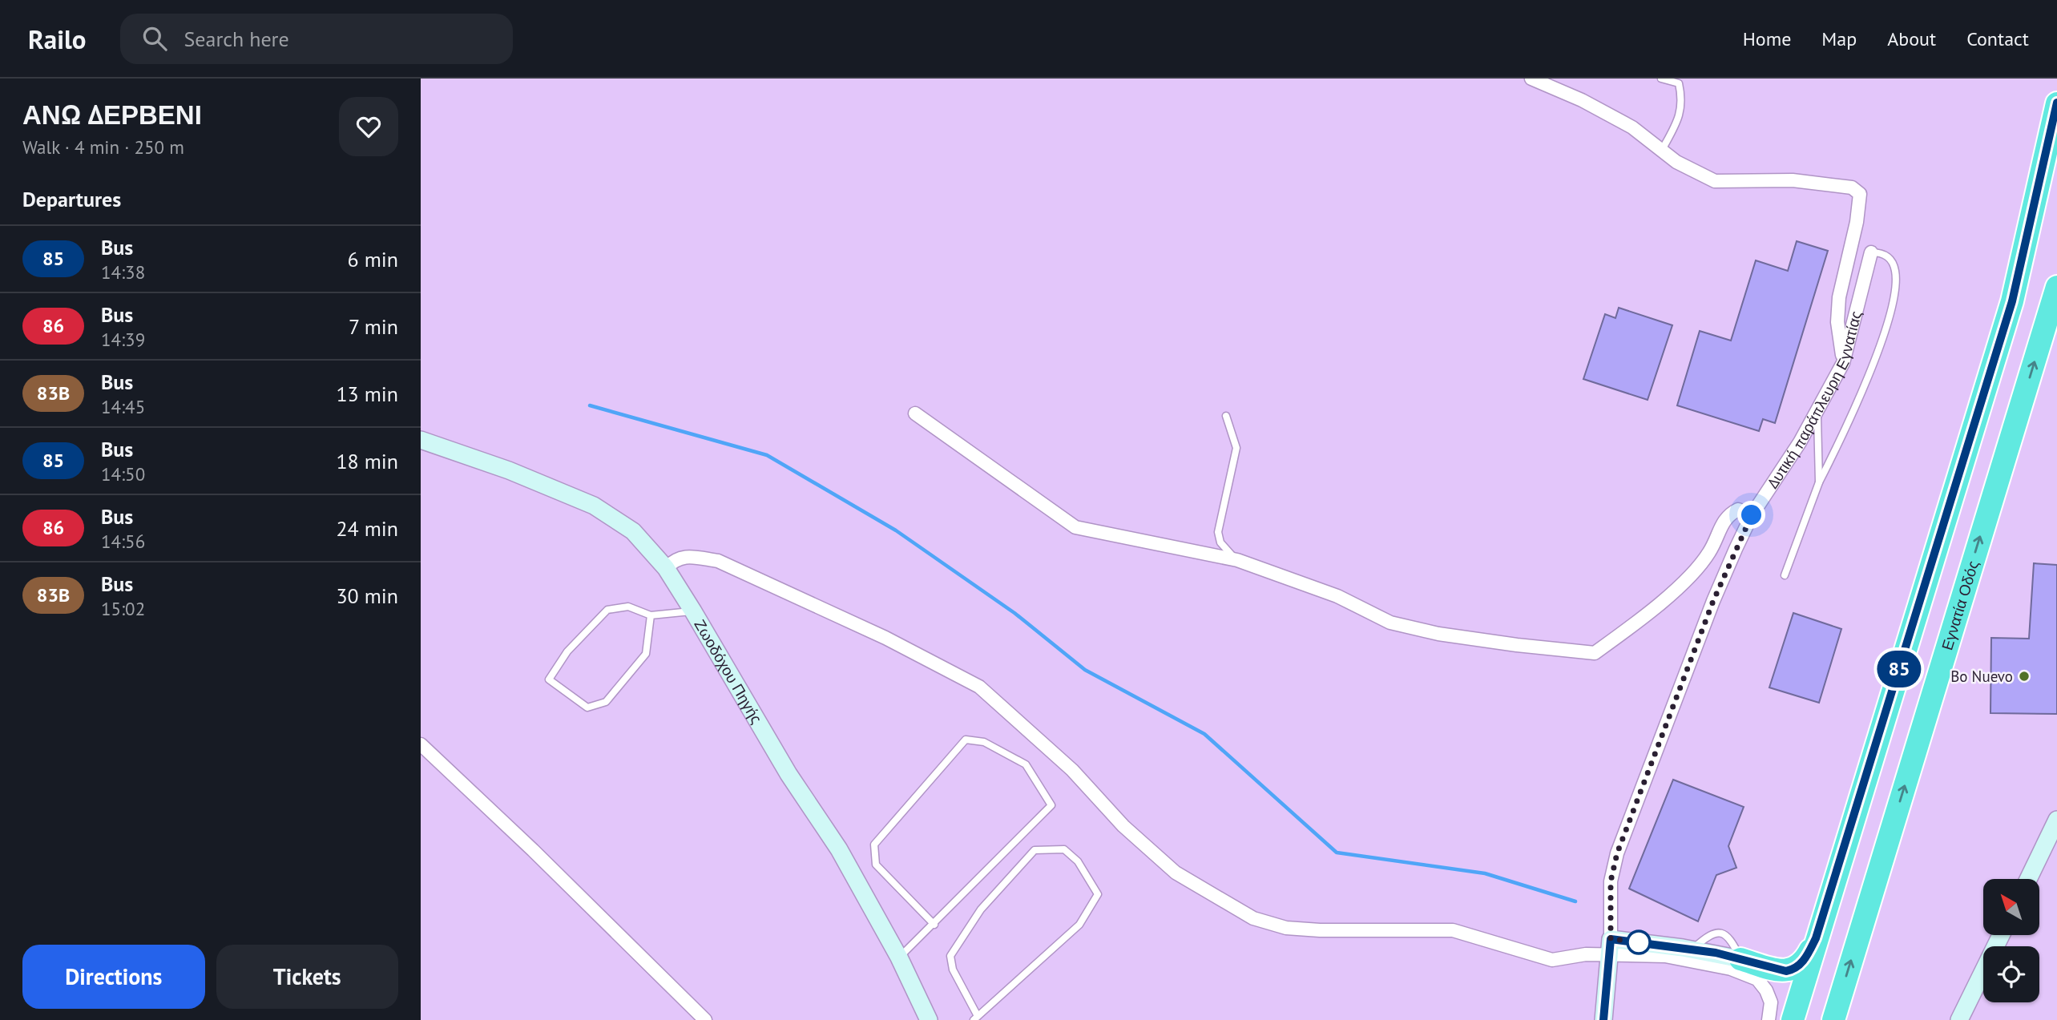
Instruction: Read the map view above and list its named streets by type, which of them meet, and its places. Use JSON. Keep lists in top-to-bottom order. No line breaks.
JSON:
{"streets":{"highway":["Εγνατία Οδός"],"street":["Δυτική παράπλευρη Εγνατίας","Ζωοδόχου Πηγής"]},"places":["Bo Nuevo"],"lines":["bus line 85"],"north":"top left","page":{"header":"Railo","search":"Search here","nav":["Home","Map","About","Contact"],"heading":[["ΑΝΩ ΔΕΡΒΕΝΙ","Walk · 4 min · 250 m"],"Departures"],"on_map":"85","list":[{"mark":"85","name":"Bus","note":"14:38","value":"6 min"},{"mark":"86","name":"Bus","note":"14:39","value":"7 min"},{"mark":"83B","name":"Bus","note":"14:45","value":"13 min"},{"mark":"85","name":"Bus","note":"14:50","value":"18 min"},{"mark":"86","name":"Bus","note":"14:56","value":"24 min"},{"mark":"83B","name":"Bus","note":"15:02","value":"30 min"}],"buttons":["Directions","Tickets"]}}
